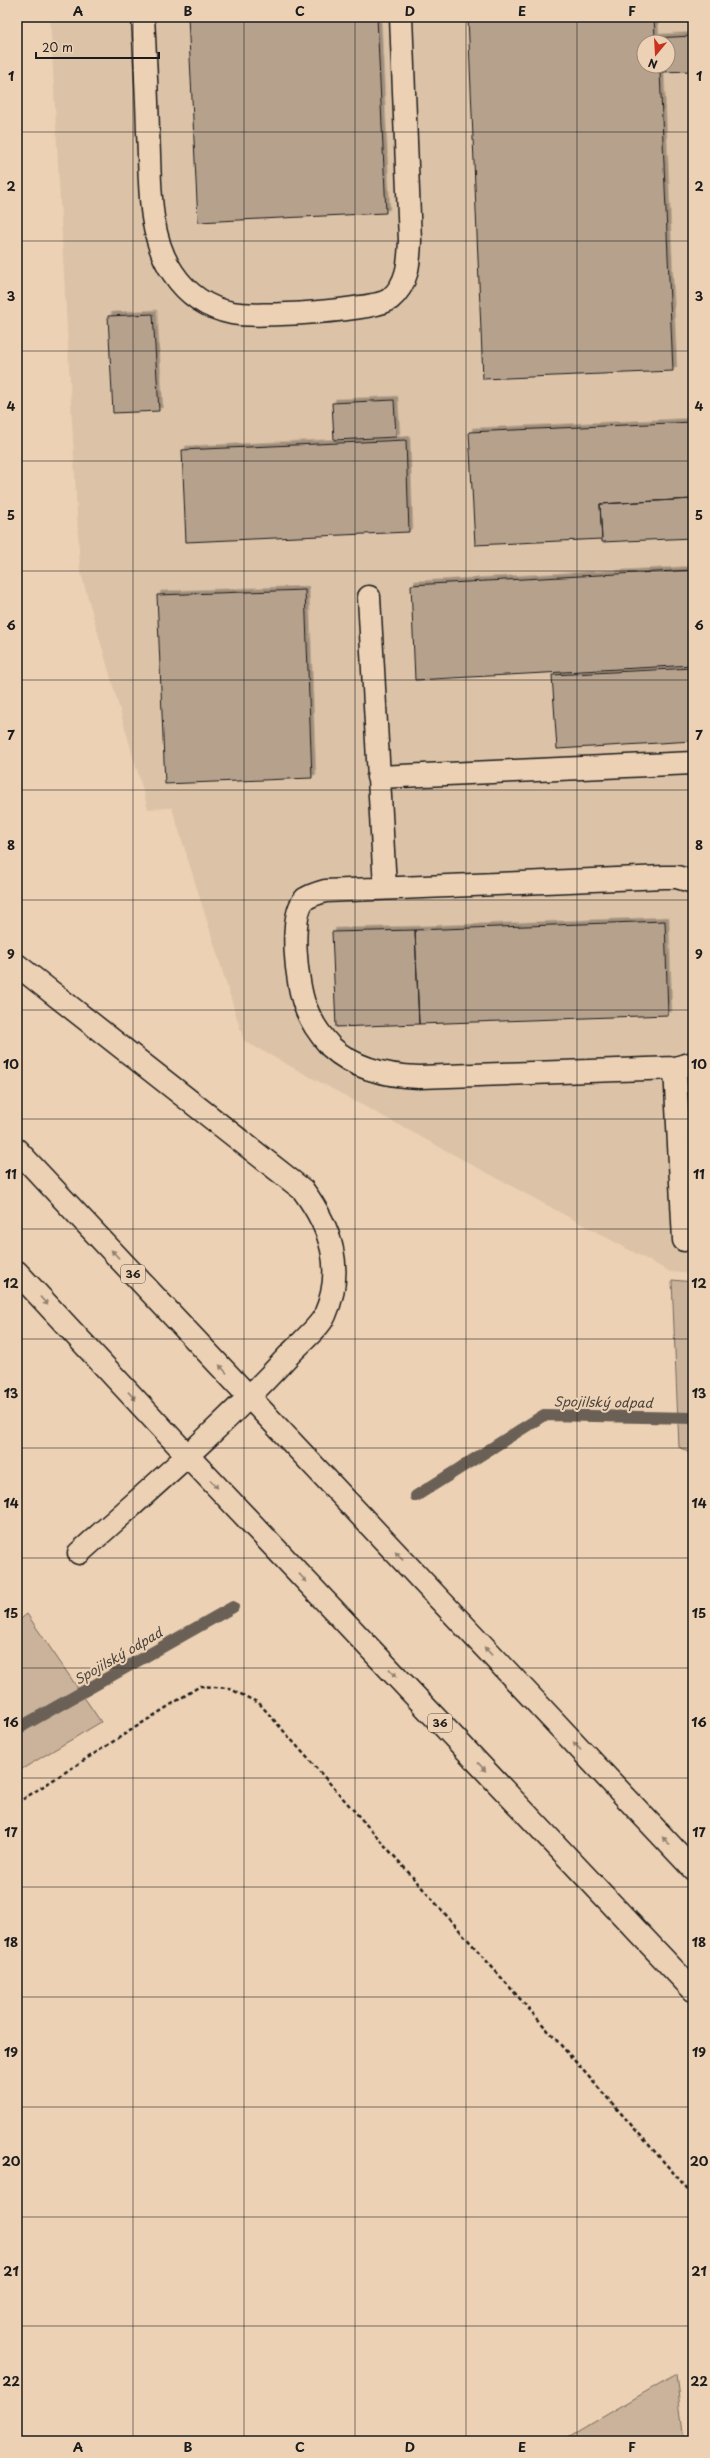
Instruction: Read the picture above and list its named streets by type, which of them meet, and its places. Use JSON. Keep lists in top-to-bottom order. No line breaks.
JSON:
{"streets":{"main road":["36"]},"water":["Spojilský odpad"],"scale_bar":"20 m","north":"bottom","grid":{"columns":["A","B","C","D","E","F"],"rows":["1","2","3","4","5","6","7","8","9","10","11","12","13","14","15","16","17","18","19","20","21","22"]}}
